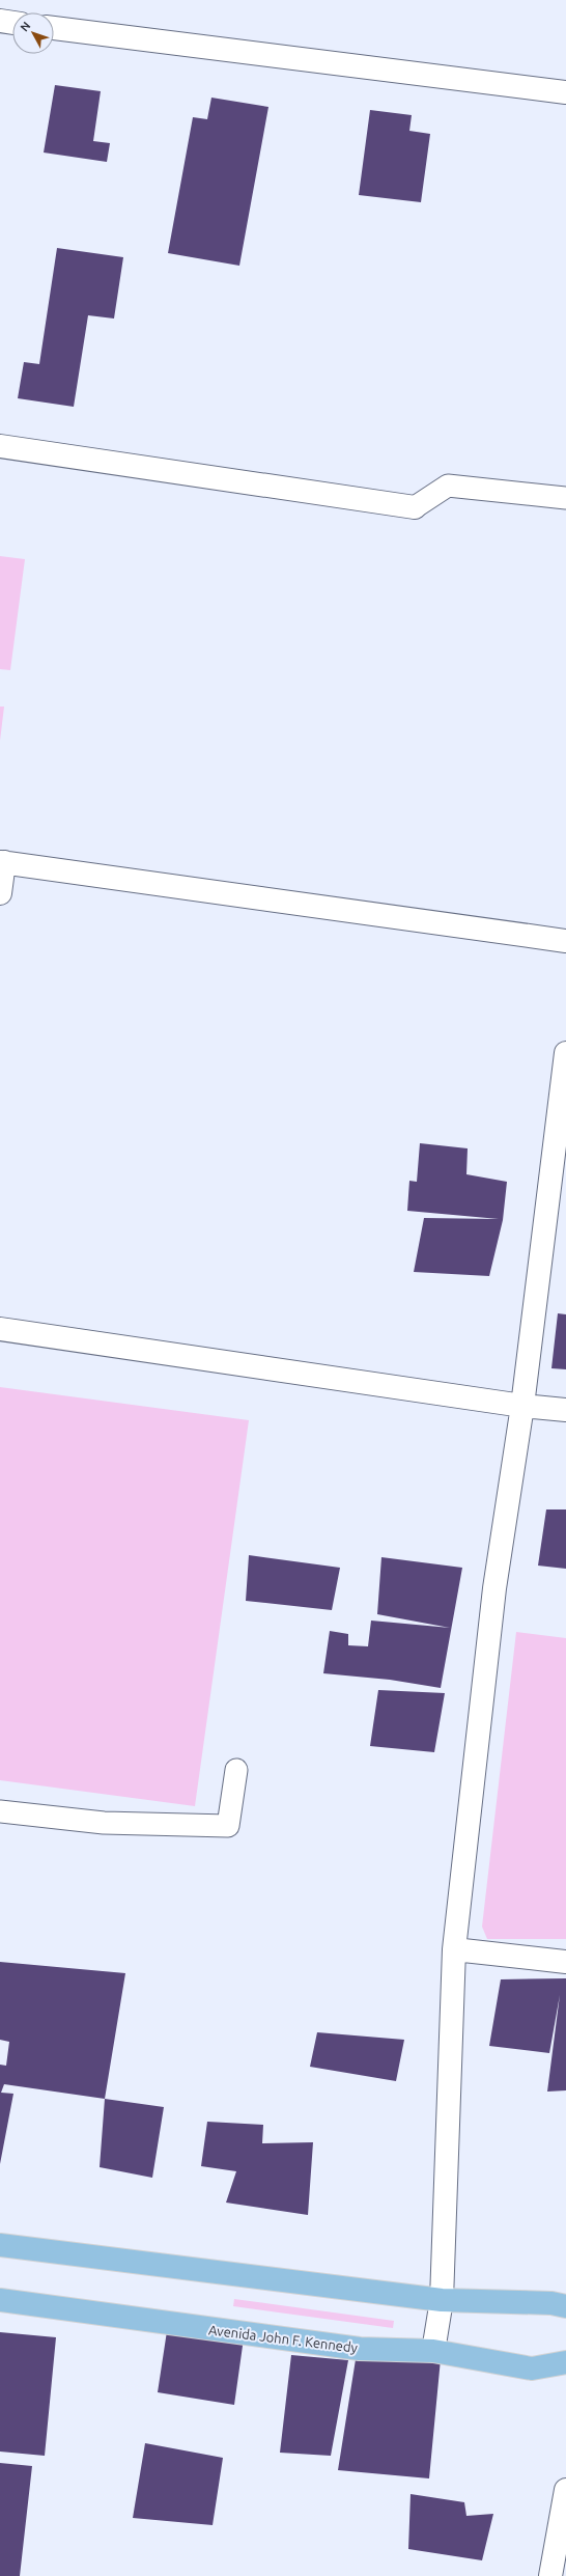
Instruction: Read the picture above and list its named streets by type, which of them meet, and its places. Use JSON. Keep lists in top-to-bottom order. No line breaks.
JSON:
{"streets":{"main road":["Avenida John F. Kennedy"]},"north":"top left"}
